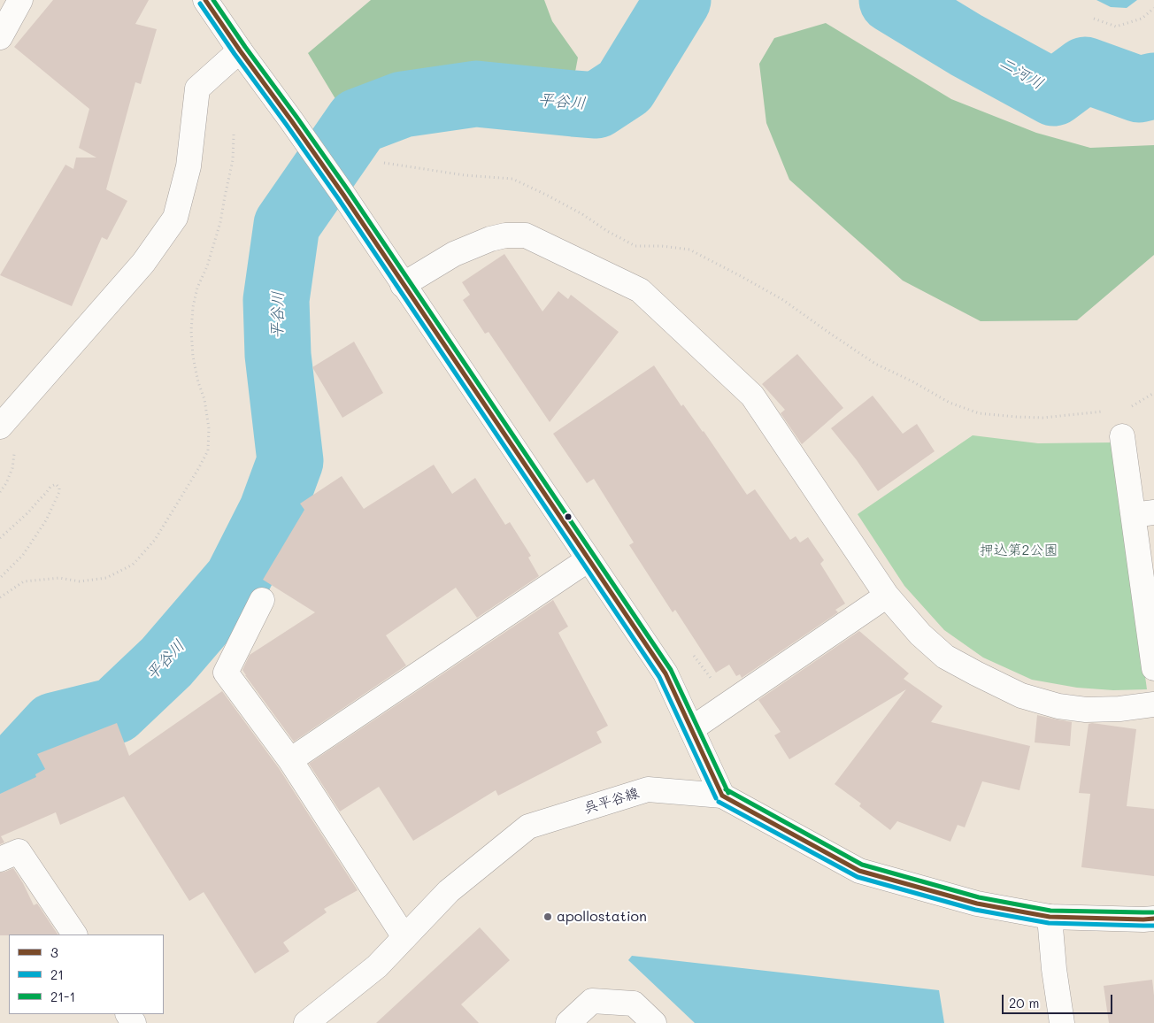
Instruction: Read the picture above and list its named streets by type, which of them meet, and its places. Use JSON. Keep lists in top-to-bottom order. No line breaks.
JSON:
{"streets":{"street":["呉平谷線"]},"water":["二河川","平谷川"],"parks":["押込第2公園"],"places":["apollostation"],"lines":["transit line 3","transit line 21-1","transit line 21"],"legend":["3","21","21-1"],"scale_bar":"20 m"}
